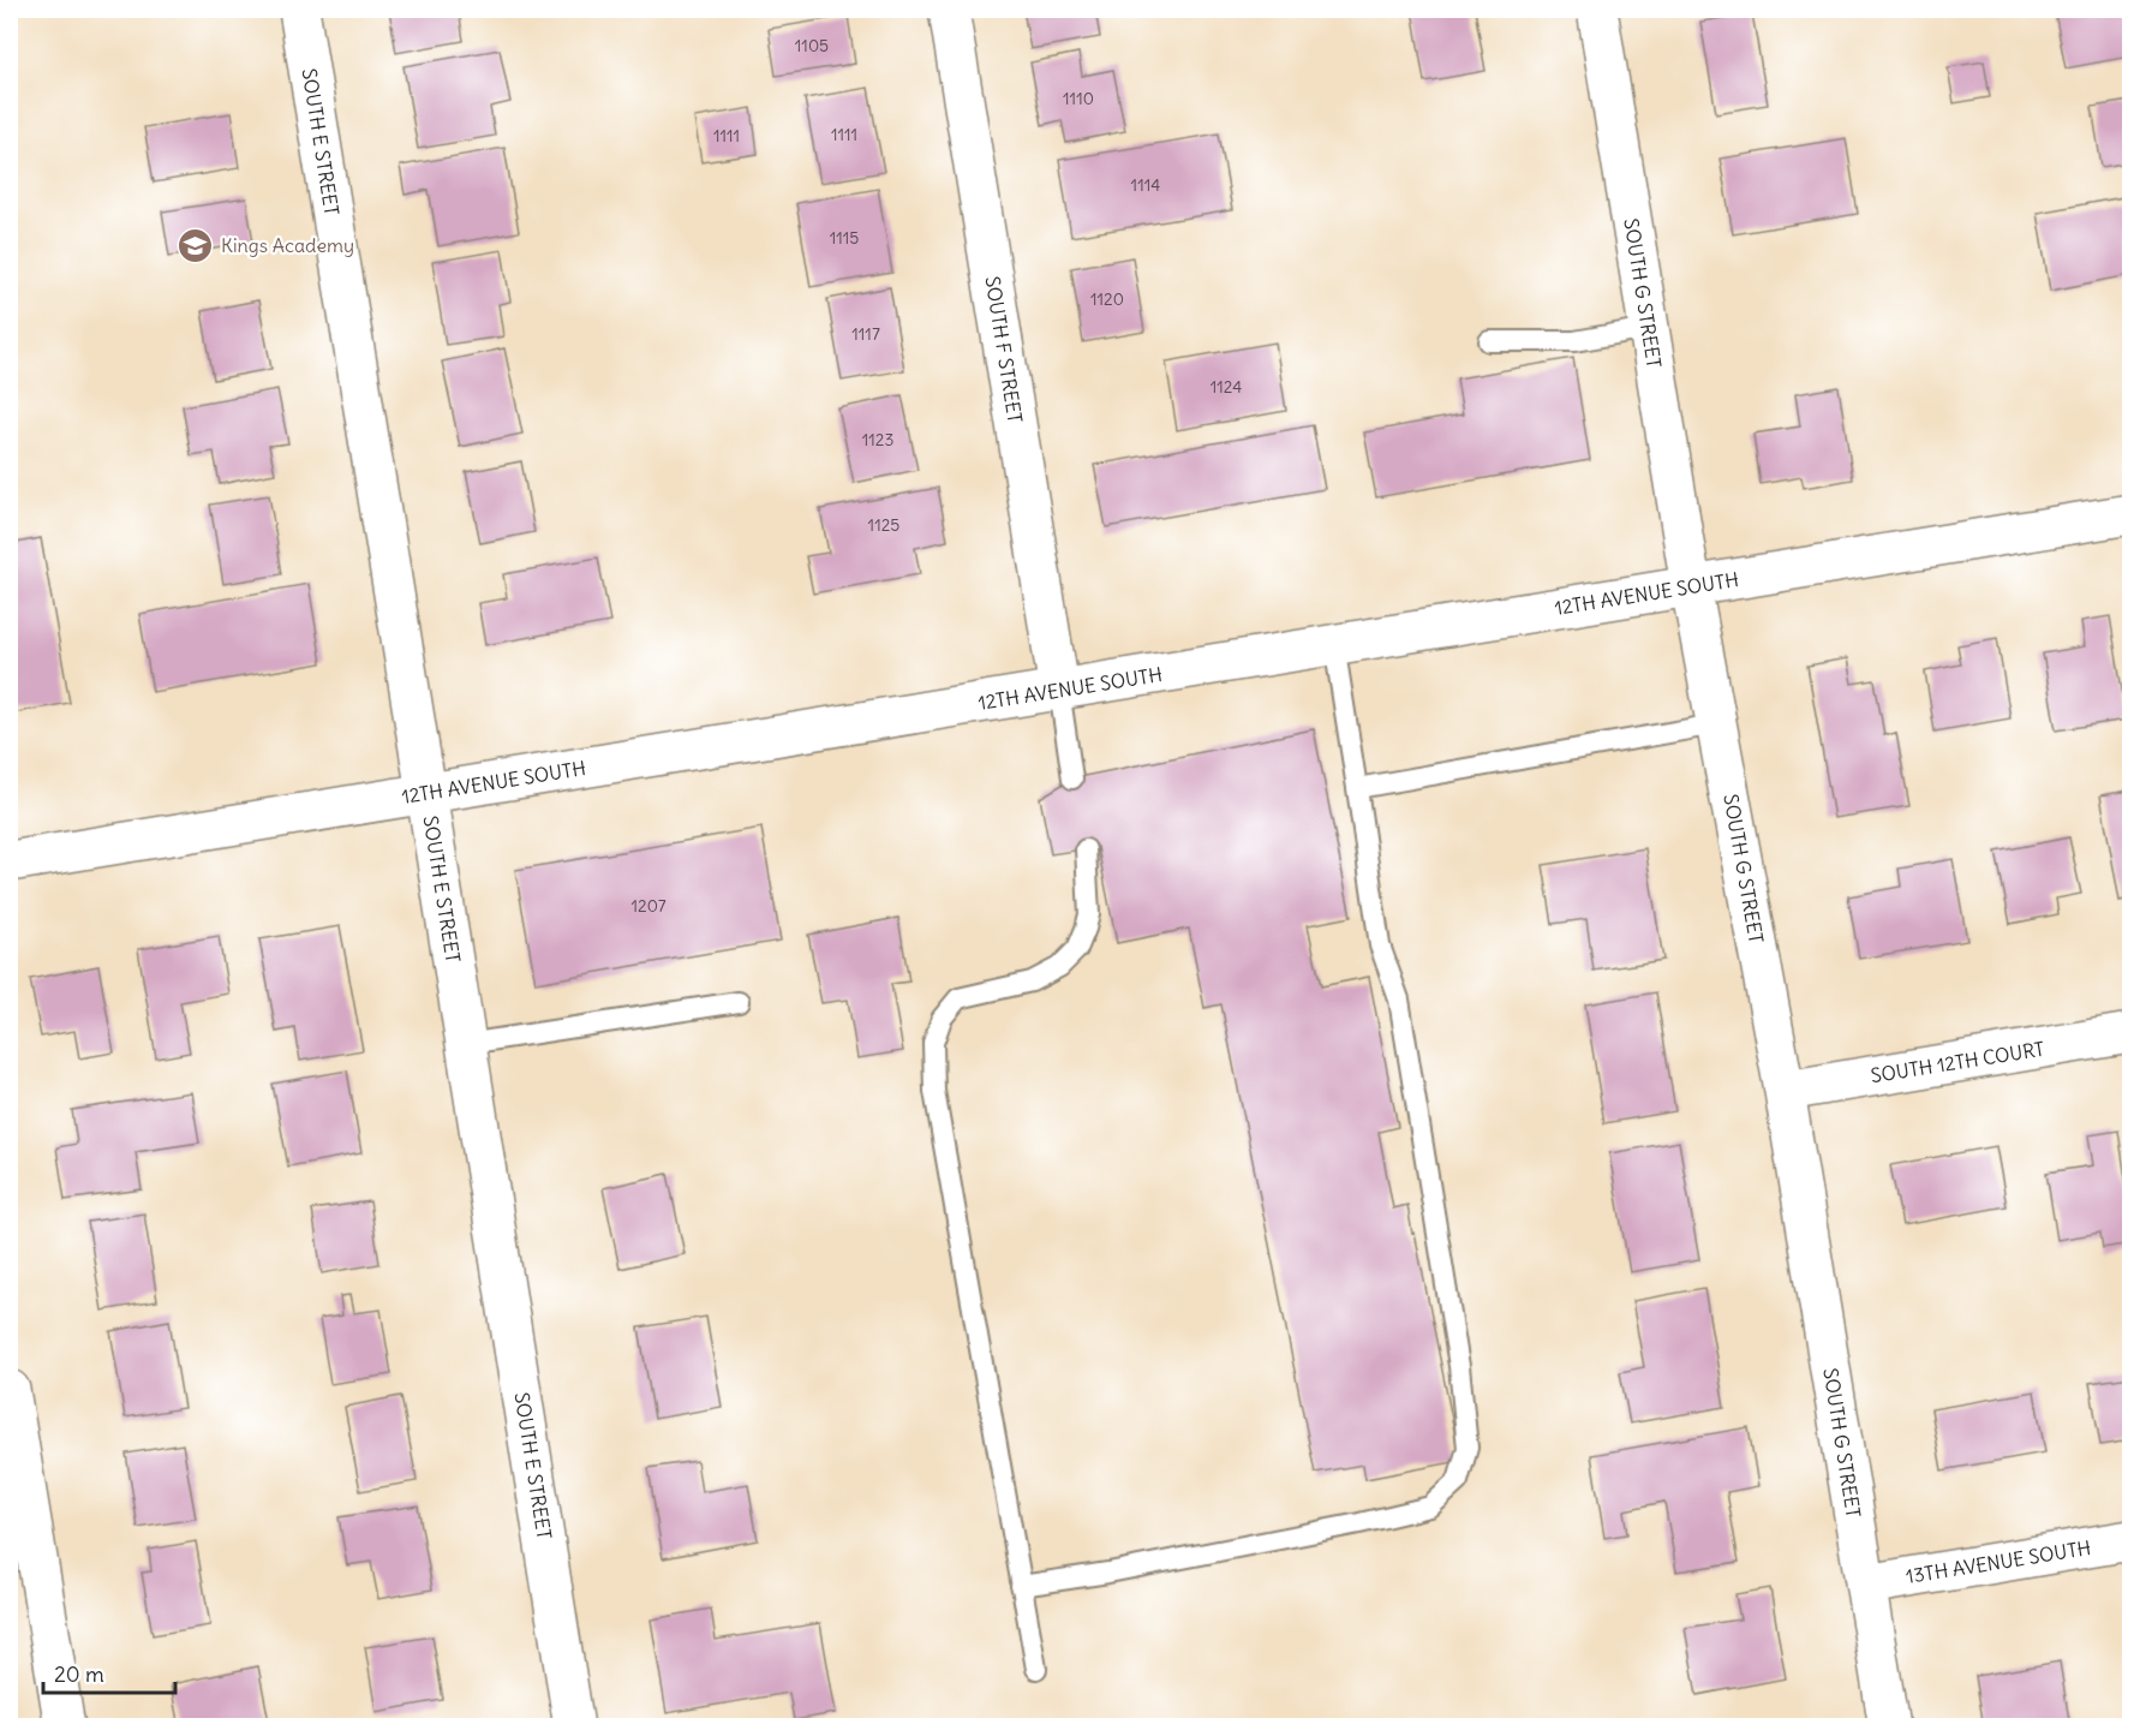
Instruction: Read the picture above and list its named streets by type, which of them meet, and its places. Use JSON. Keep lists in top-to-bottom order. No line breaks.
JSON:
{"streets":{"street":["SOUTH E STREET","SOUTH G STREET","SOUTH F STREET","12TH AVENUE SOUTH","SOUTH 12TH COURT","13TH AVENUE SOUTH"]},"crossings":[["SOUTH E STREET","12TH AVENUE SOUTH"],["SOUTH G STREET","12TH AVENUE SOUTH"],["SOUTH G STREET","SOUTH 12TH COURT"],["SOUTH G STREET","13TH AVENUE SOUTH"],["SOUTH F STREET","12TH AVENUE SOUTH"]],"places":{"school or university":["Kings Academy"]},"house_numbers":["1105","1110","1111","1111","1114","1115","1120","1117","1124","1123","1125","1207"],"scale_bar":"20 m"}
